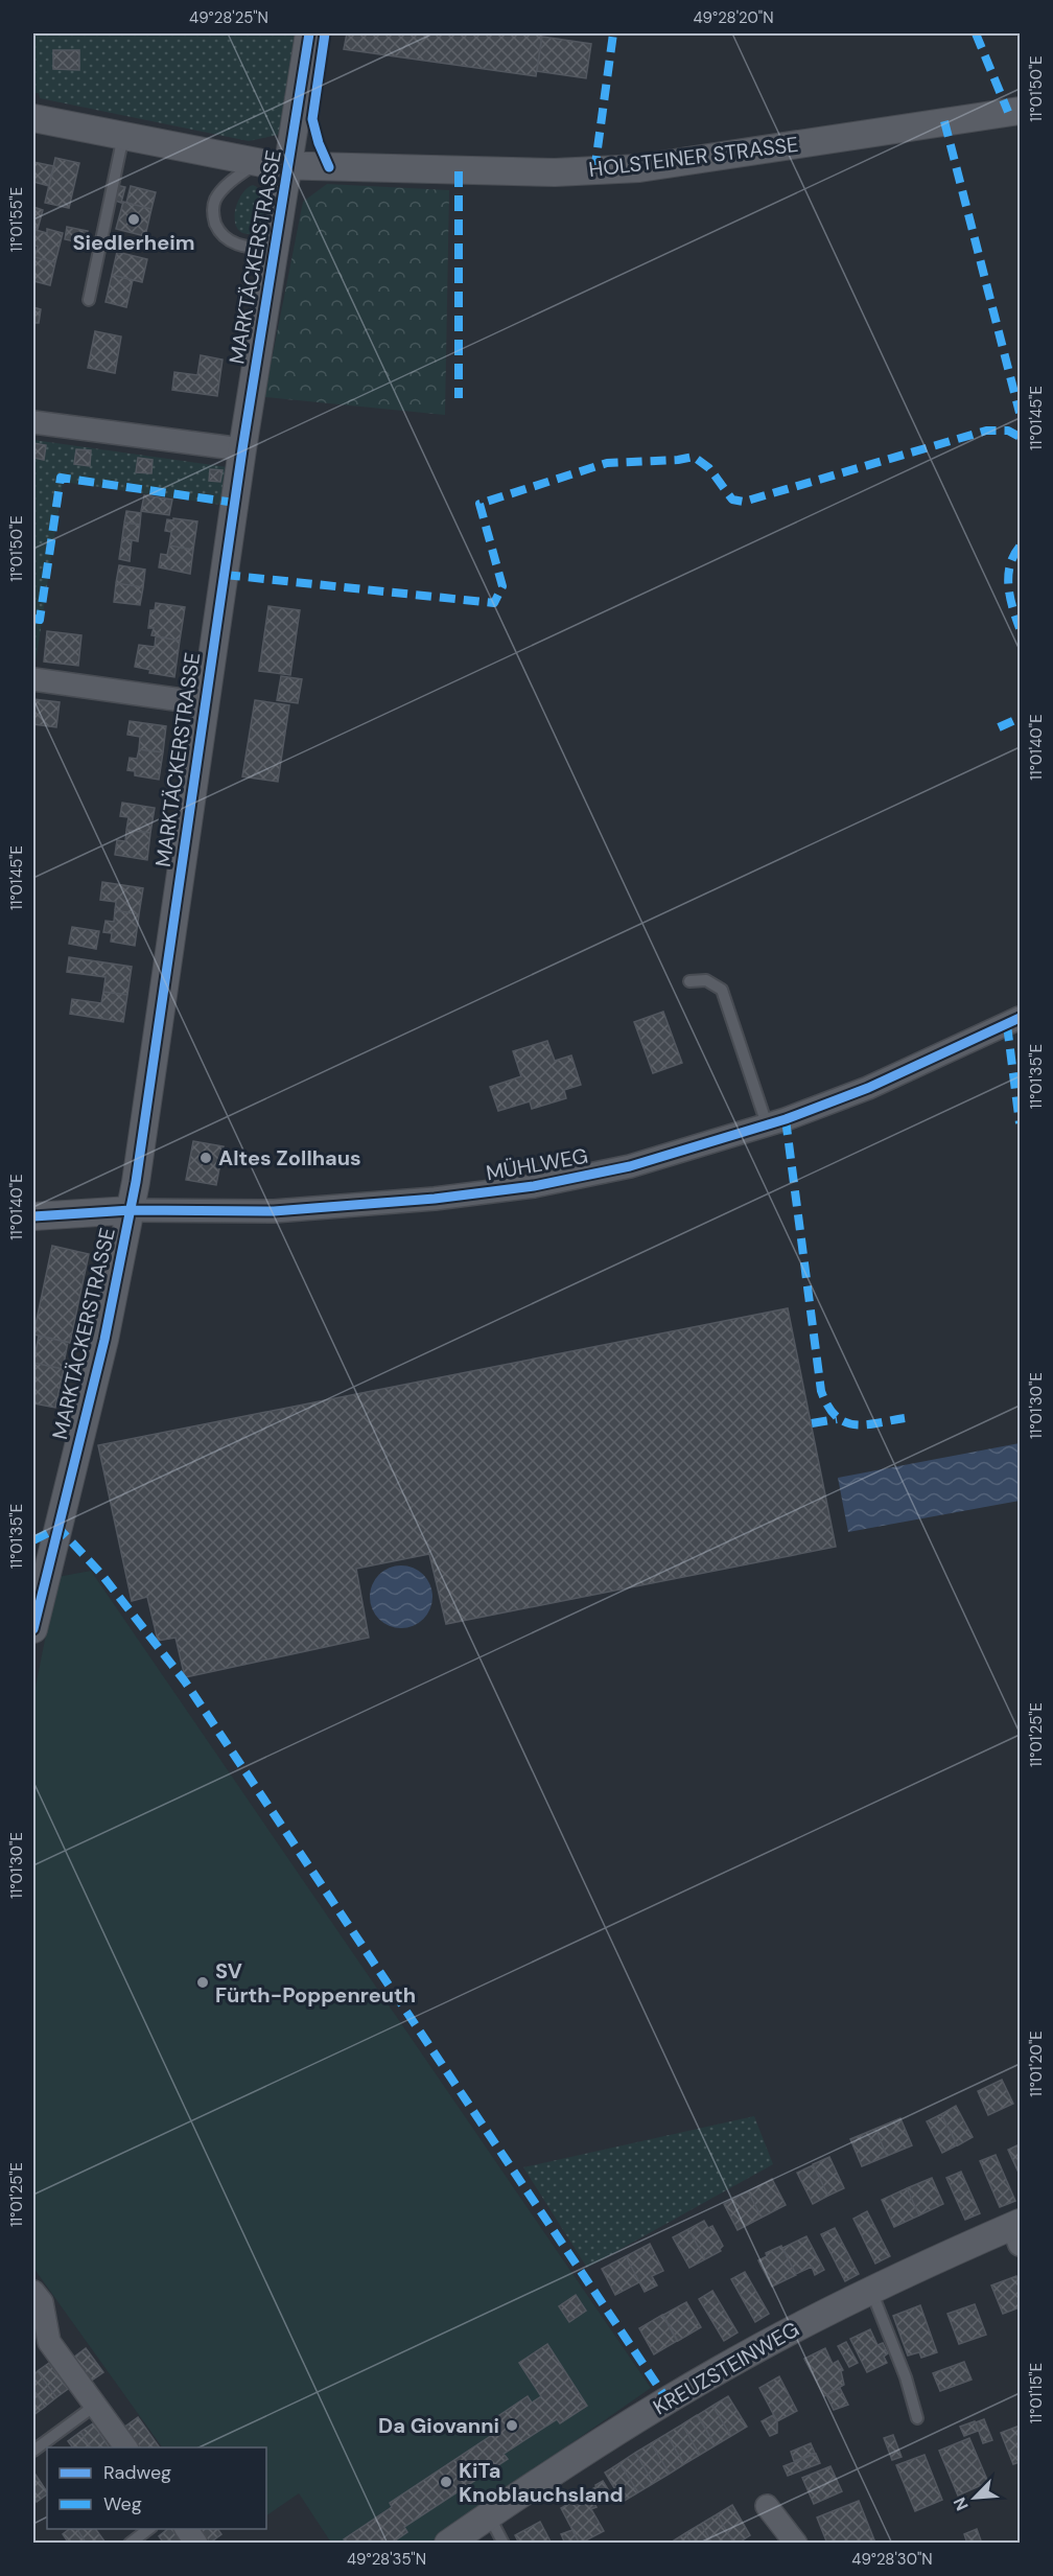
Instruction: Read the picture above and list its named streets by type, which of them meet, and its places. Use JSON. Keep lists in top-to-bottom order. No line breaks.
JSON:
{"streets":{"street":["HOLSTEINER STRASSE","MARKTÄCKERSTRASSE","MÜHLWEG","KREUZSTEINWEG"]},"crossings":[["HOLSTEINER STRASSE","MARKTÄCKERSTRASSE"],["MARKTÄCKERSTRASSE","MÜHLWEG"]],"places":["Siedlerheim","Altes Zollhaus","SV Fürth-Poppenreuth","Da Giovanni","KiTa Knoblauchsland"],"legend":["Radweg","Weg"],"north":"bottom left","coordinates":["49°28'25\"N","49°28'20\"N","11°01'50\"E","11°01'55\"E","11°01'45\"E","11°01'40\"E","11°01'35\"E","11°01'30\"E","11°01'25\"E","11°01'20\"E","11°01'15\"E","49°28'35\"N","49°28'30\"N"]}
